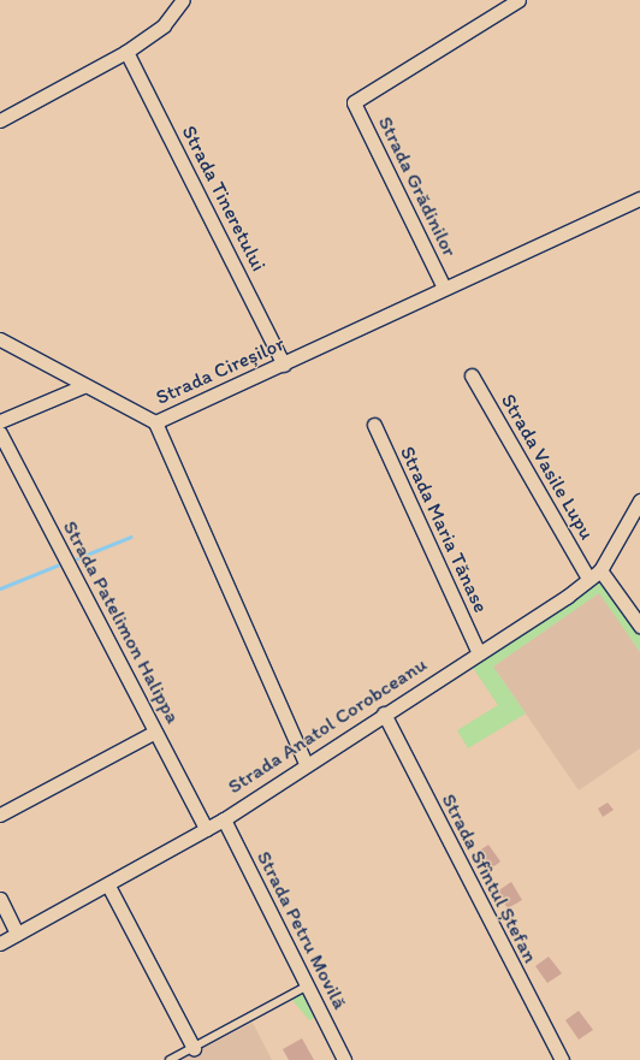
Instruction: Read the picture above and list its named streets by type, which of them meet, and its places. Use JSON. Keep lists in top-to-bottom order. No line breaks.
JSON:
{"streets":{"street":["Strada Grădinilor","Strada Tineretului","Strada Cireșilor","Strada Vasile Lupu","Strada Maria Tănase","Strada Patelimon Halippa","Strada Anatol Corobceanu","Strada Sfîntul Ștefan","Strada Petru Movilă"]},"crossings":[["Strada Grădinilor","Strada Cireșilor"],["Strada Tineretului","Strada Cireșilor"],["Strada Cireșilor","Strada Anatol Corobceanu"],["Strada Vasile Lupu","Strada Anatol Corobceanu"],["Strada Maria Tănase","Strada Anatol Corobceanu"],["Strada Patelimon Halippa","Strada Anatol Corobceanu"],["Strada Anatol Corobceanu","Strada Sfîntul Ștefan"],["Strada Anatol Corobceanu","Strada Petru Movilă"]]}
